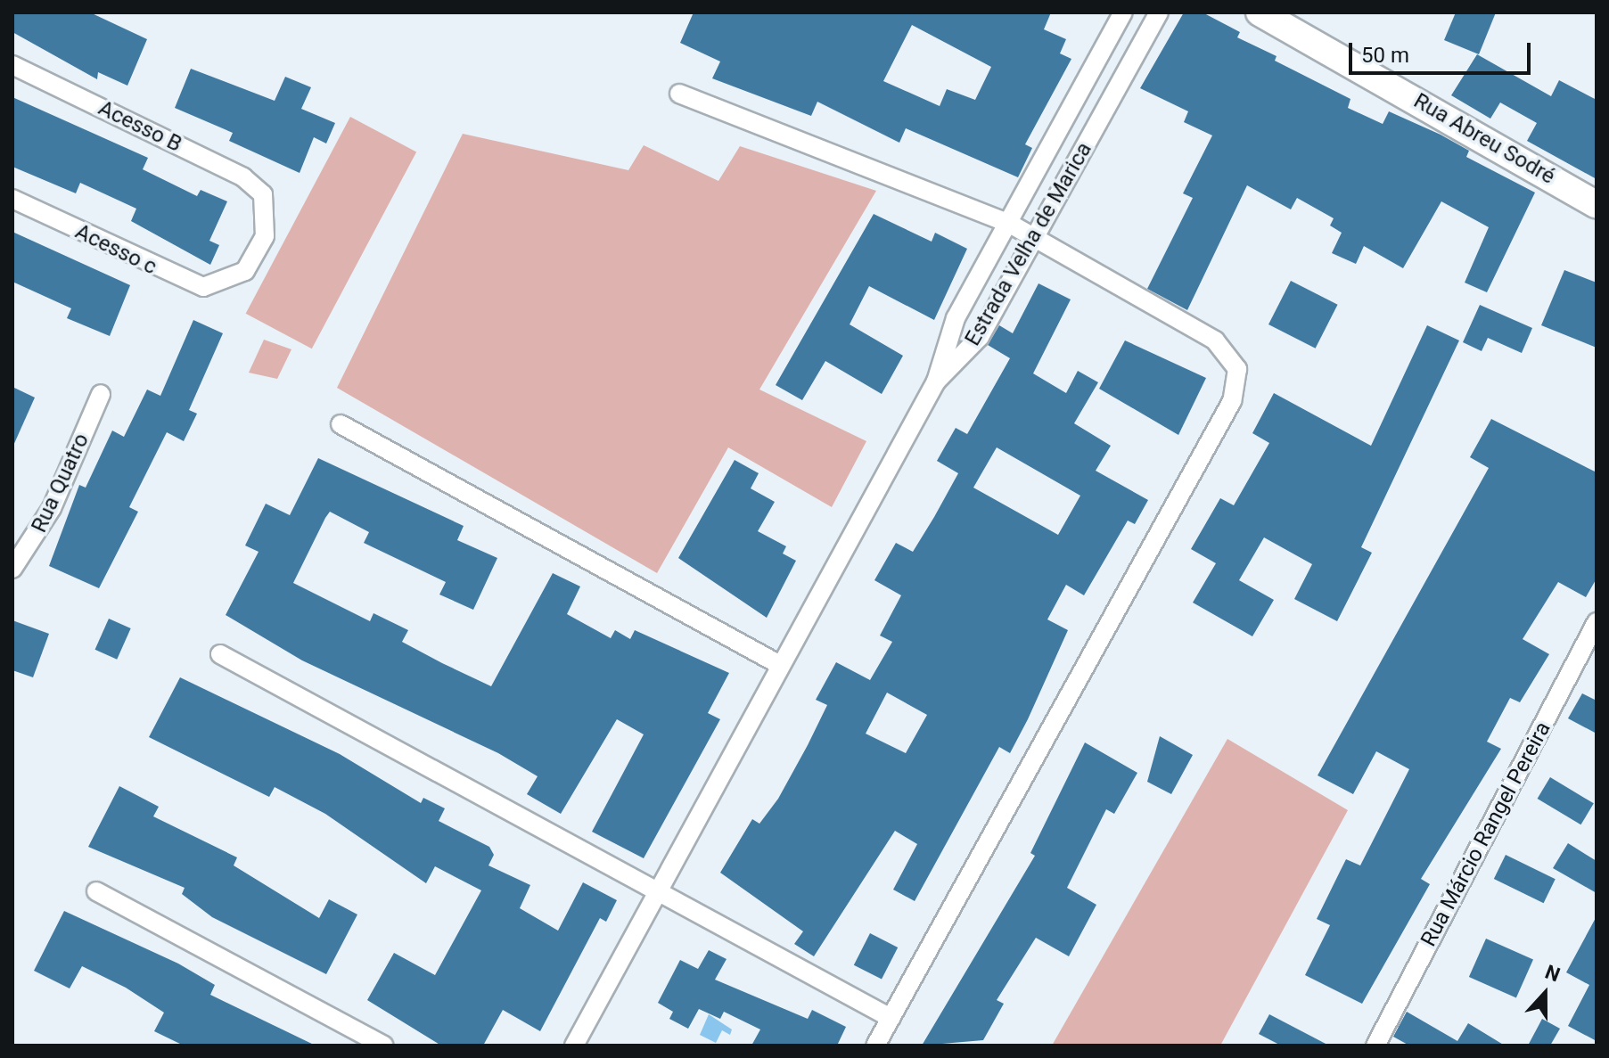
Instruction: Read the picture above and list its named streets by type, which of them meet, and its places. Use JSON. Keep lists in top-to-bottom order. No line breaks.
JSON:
{"streets":{"main road":["Rua Abreu Sodré"],"street":["Acesso B","Estrada Velha de Marica","Acesso c","Rua Quatro","Rua Márcio Rangel Pereira"]},"crossings":[["Acesso B","Acesso c"]],"scale_bar":"50 m","north":"top"}
